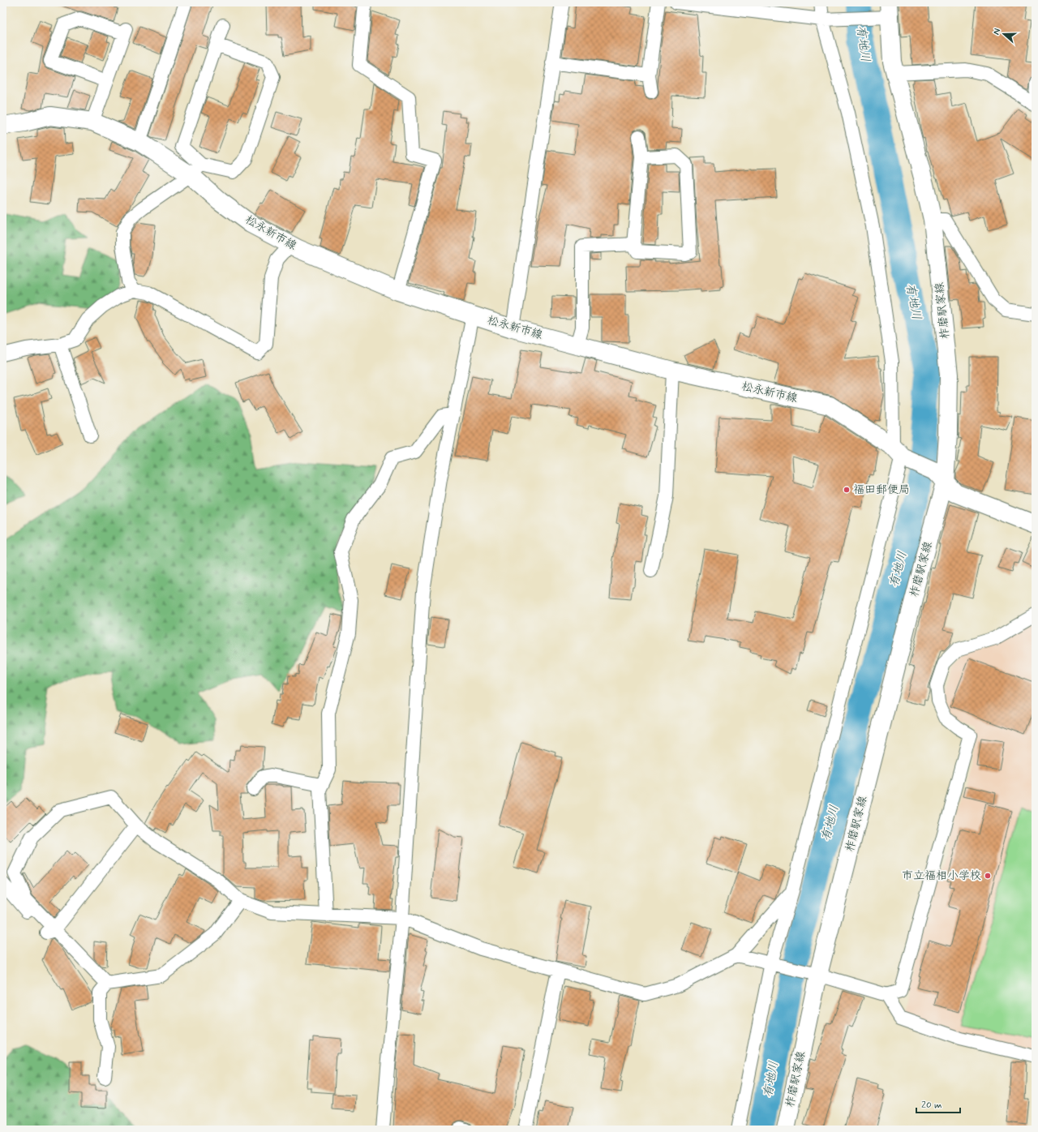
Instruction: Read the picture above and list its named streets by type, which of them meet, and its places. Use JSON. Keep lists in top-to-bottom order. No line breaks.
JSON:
{"streets":{"main road":["松永新市線","柞磨駅家線"]},"crossings":[["松永新市線","柞磨駅家線"]],"water":["有地川"],"places":["福田郵便局","市立福相小学校"],"scale_bar":"20 m","north":"left"}
